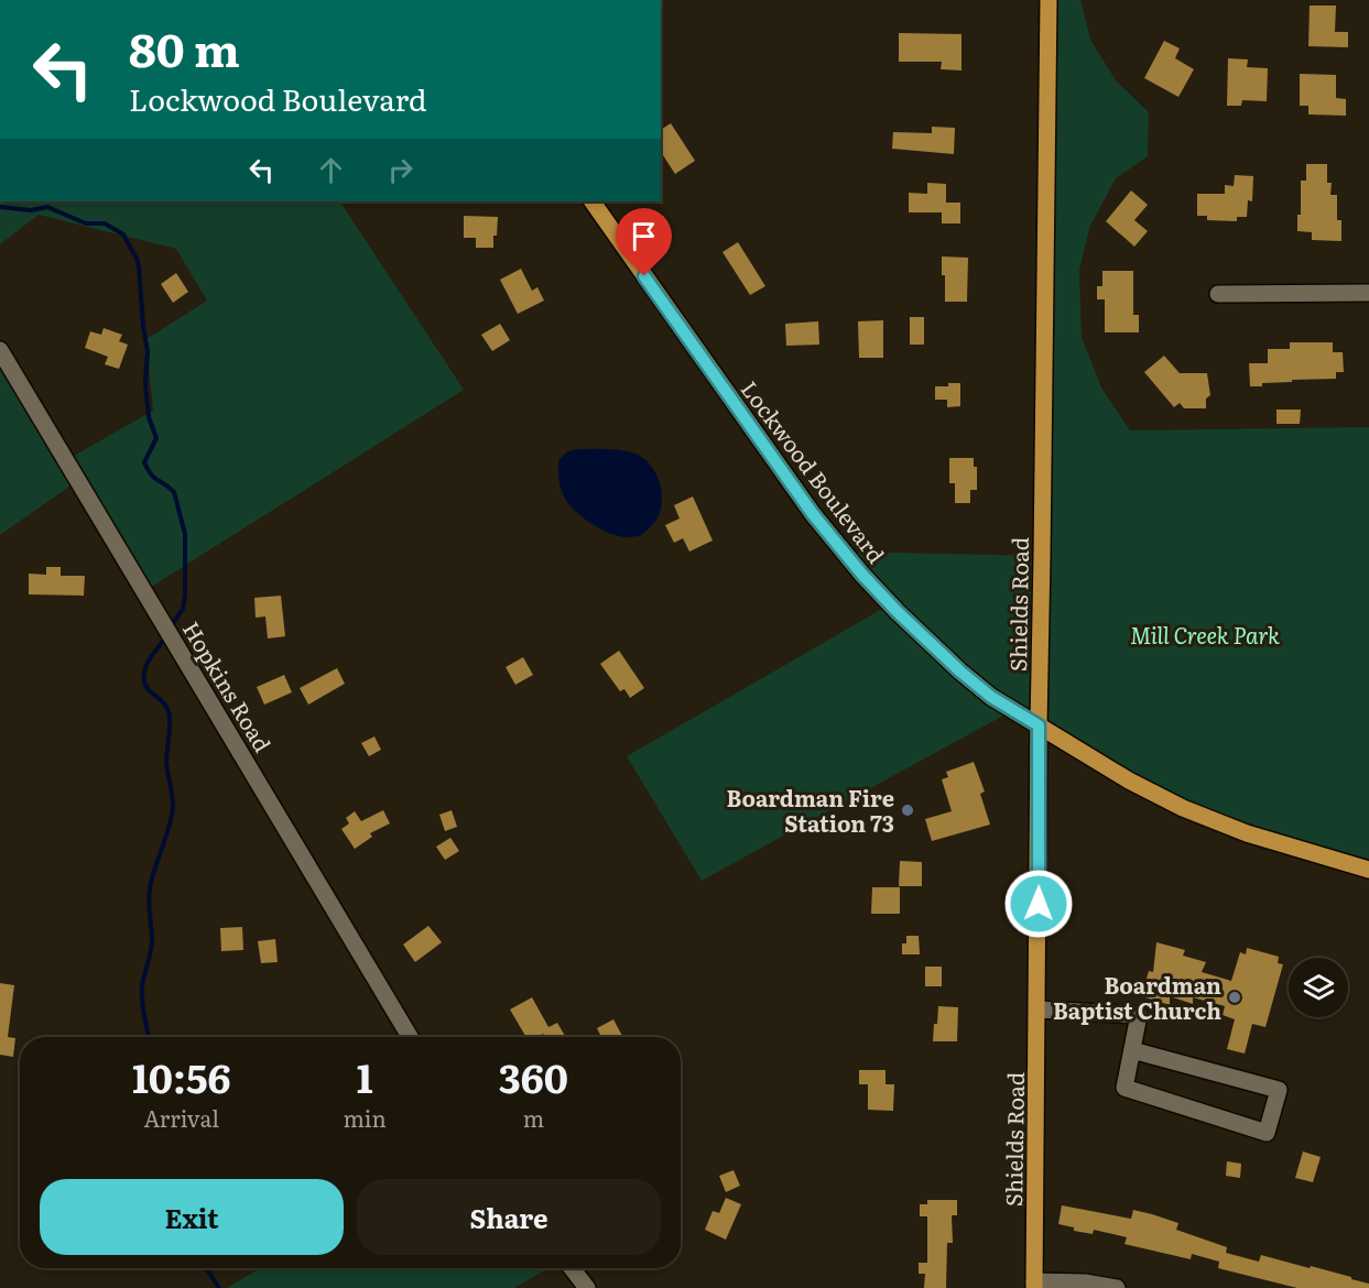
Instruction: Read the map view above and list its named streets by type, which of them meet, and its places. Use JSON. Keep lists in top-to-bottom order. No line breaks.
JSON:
{"streets":{"main road":["Lockwood Boulevard","Shields Road"],"street":["Hopkins Road"]},"crossings":[["Lockwood Boulevard","Shields Road"]],"parks":["Mill Creek Park"],"places":["Boardman Fire Station 73","Boardman Baptist Church"],"page":{"turn":["80 m","Lockwood Boulevard"],"eta":["10:56","Arrival","1","min","360","m"],"buttons":["Exit","Share"]}}
